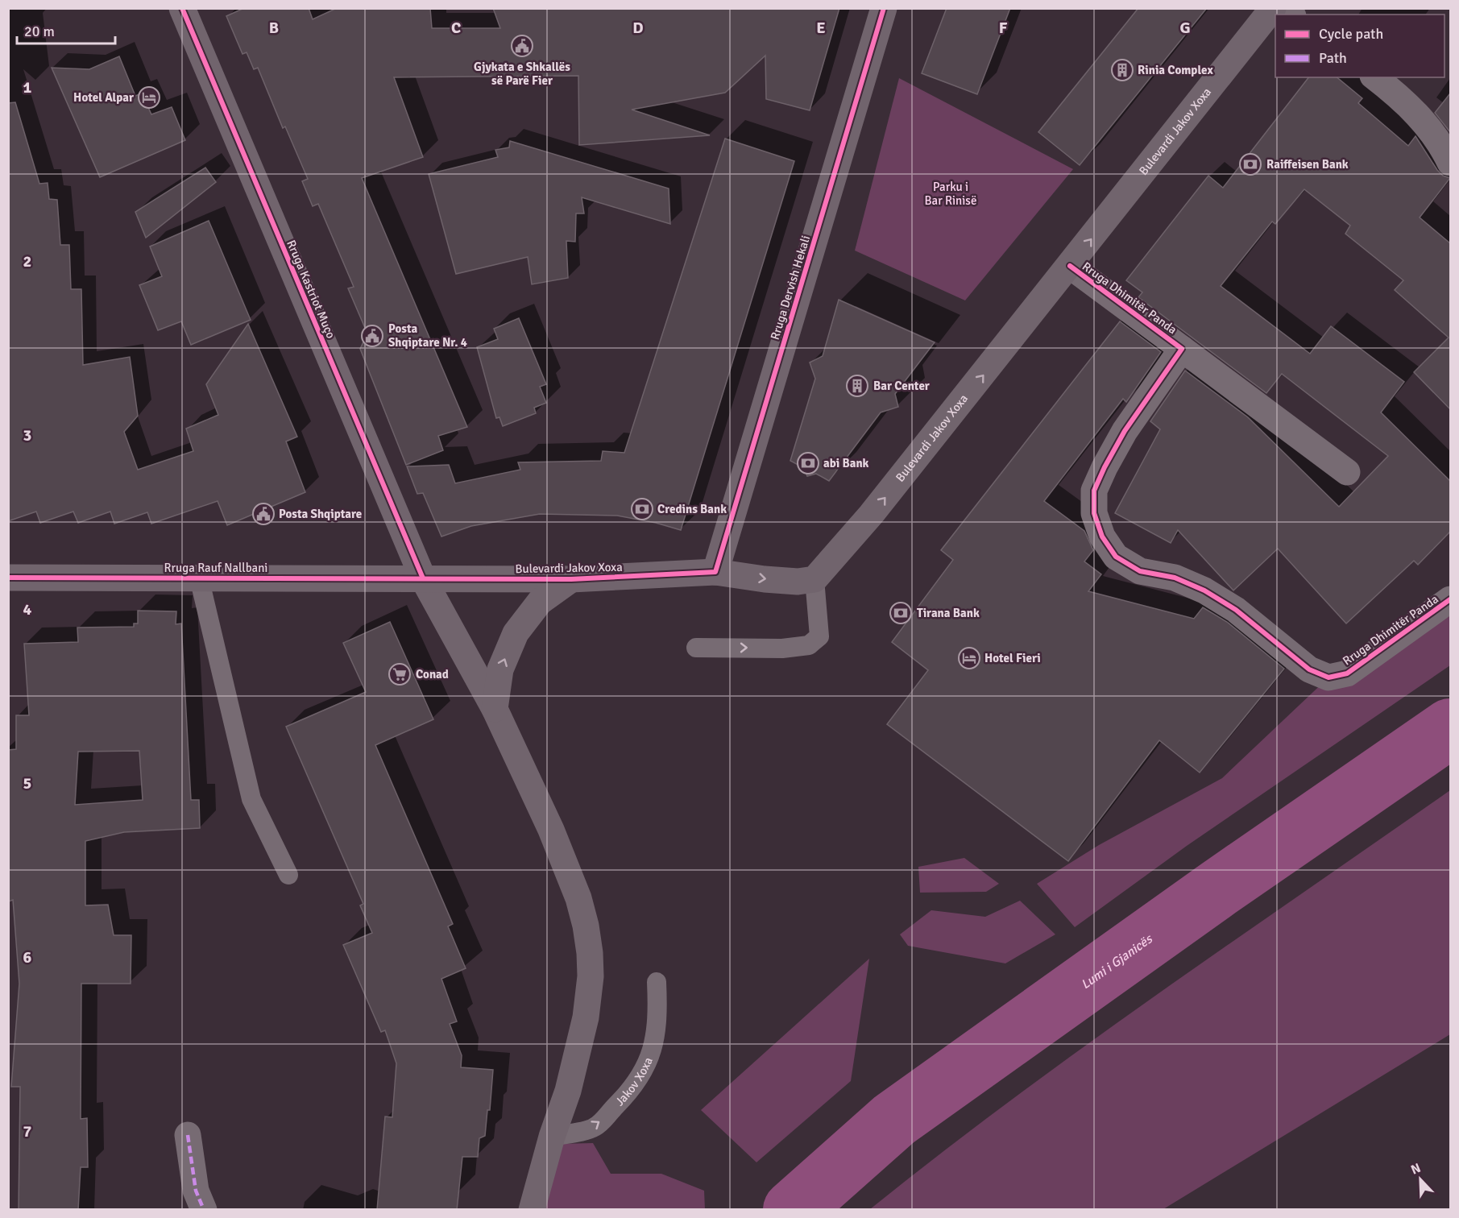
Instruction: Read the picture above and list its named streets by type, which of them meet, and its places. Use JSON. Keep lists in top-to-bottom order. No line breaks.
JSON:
{"streets":{"main road":["Bulevardi Jakov Xoxa","Rruga Dervish Hekali","Rruga Kastriot Muço","Rruga Rauf Nallbani"],"street":["Rruga Dhimitër Panda"],"lane":["Jakov Xoxa"]},"crossings":[["Bulevardi Jakov Xoxa","Rruga Dervish Hekali"],["Bulevardi Jakov Xoxa","Rruga Kastriot Muço"],["Bulevardi Jakov Xoxa","Rruga Dhimitër Panda"],["Bulevardi Jakov Xoxa","Rruga Rauf Nallbani"],["Rruga Kastriot Muço","Rruga Rauf Nallbani"]],"one_way":["Bulevardi Jakov Xoxa","Jakov Xoxa"],"water":["Lumi i Gjanicës"],"parks":["Parku i Bar Rinisë"],"places":{"public building":["Gjykata e Shkallës së Parë Fier","Posta Shqiptare Nr. 4","Posta Shqiptare"],"building":["Rinia Complex","Bar Center"],"hotel":["Hotel Alpar","Hotel Fieri"],"bank":["Raiffeisen Bank","abi Bank","Credins Bank","Tirana Bank"],"supermarket":["Conad"]},"legend":["Cycle path","Path"],"scale_bar":"20 m","north":"top left","grid":{"columns":["B","C","D","E","F","G"],"rows":["1","2","3","4","5","6","7"]}}
